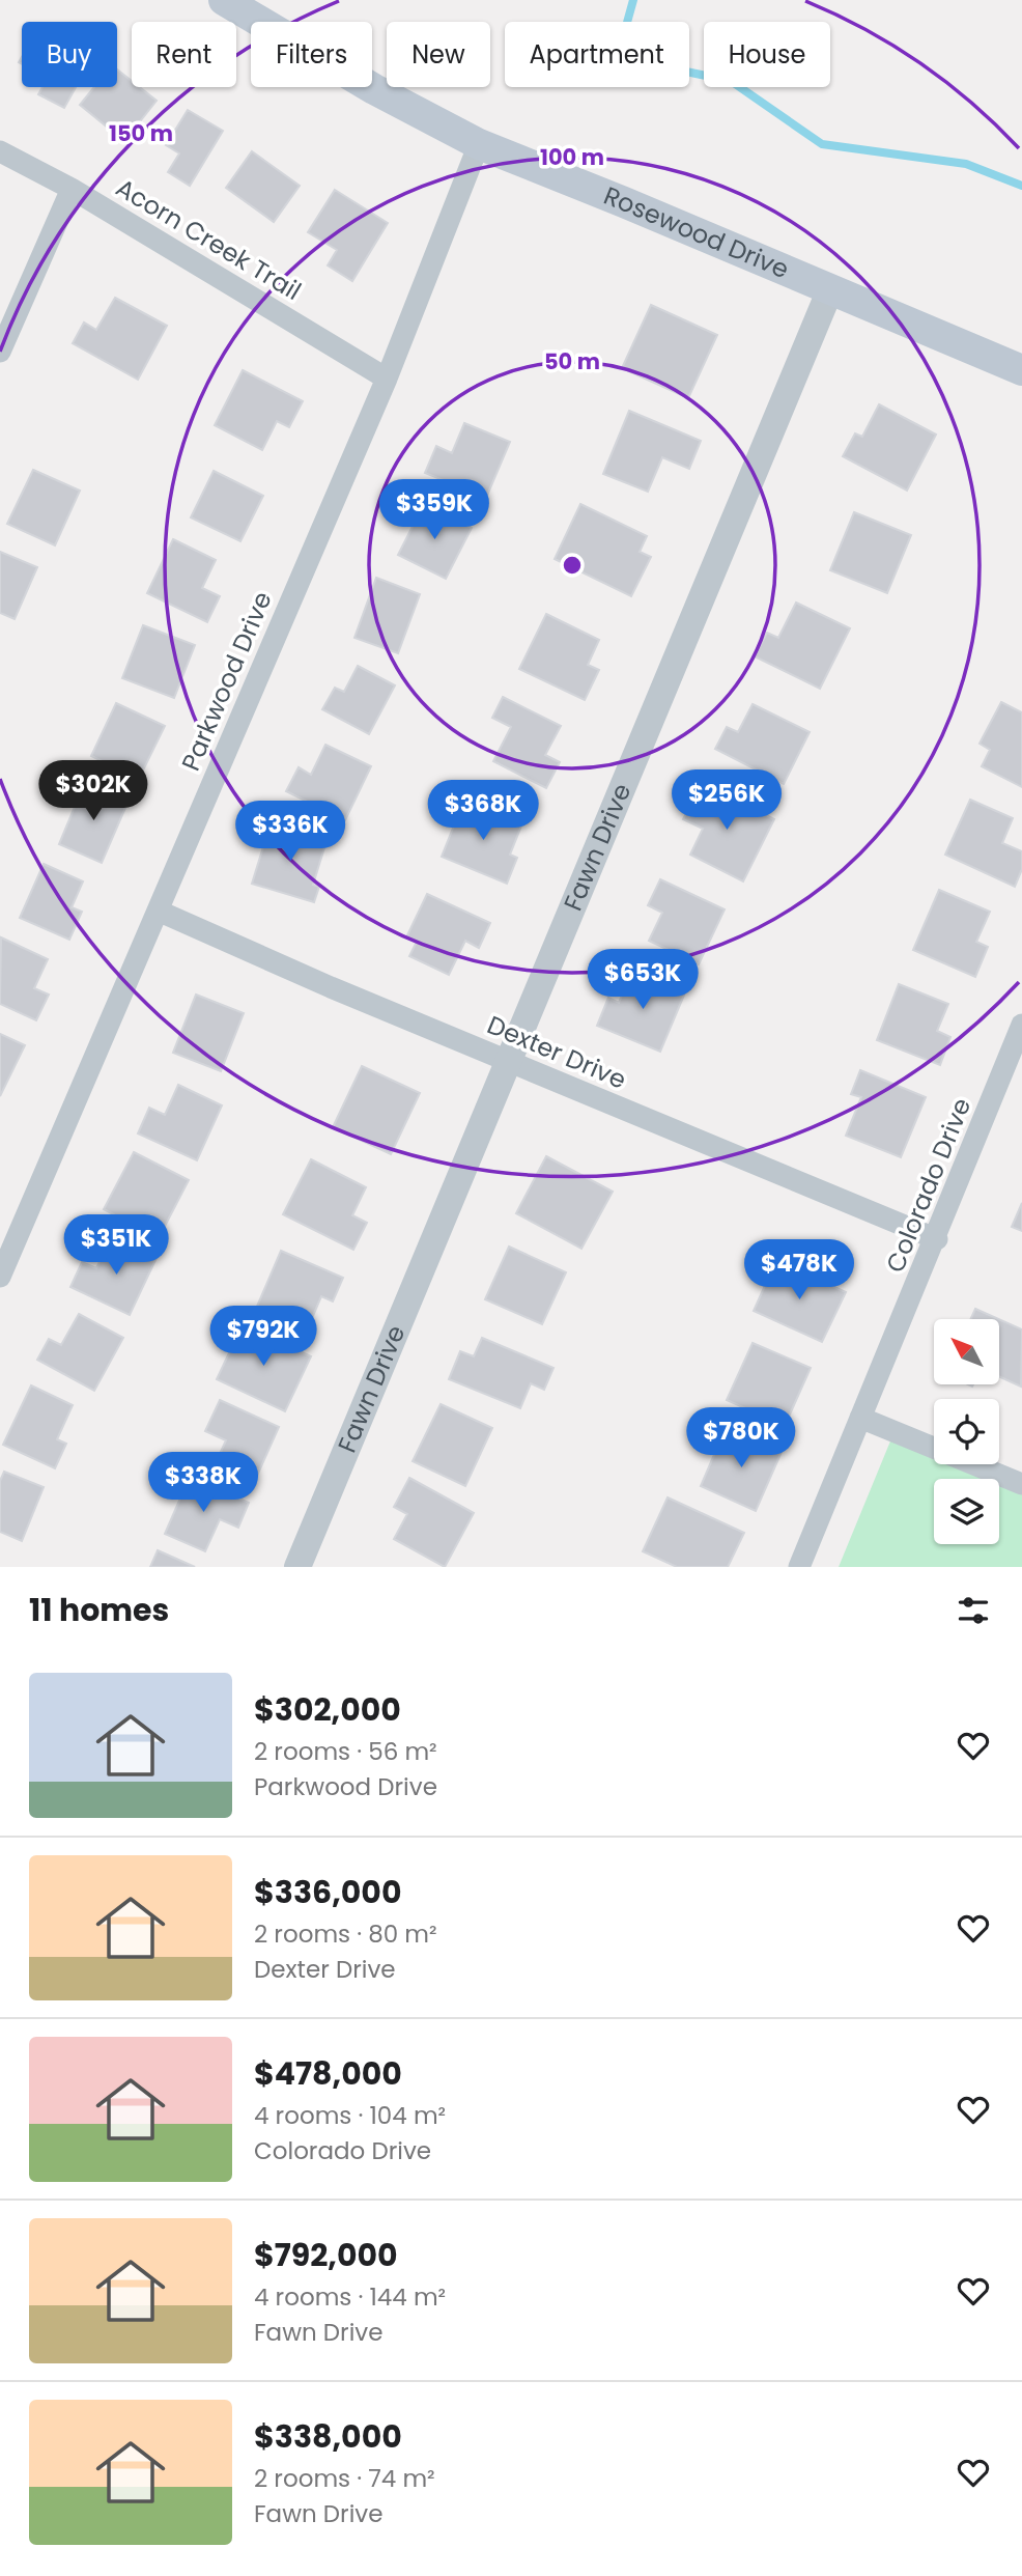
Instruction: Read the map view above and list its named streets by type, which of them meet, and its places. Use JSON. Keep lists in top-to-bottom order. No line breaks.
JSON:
{"streets":{"main road":["Rosewood Drive"],"street":["Acorn Creek Trail","Parkwood Drive","Fawn Drive","Dexter Drive","Colorado Drive"]},"crossings":[["Rosewood Drive","Parkwood Drive"],["Rosewood Drive","Fawn Drive"],["Acorn Creek Trail","Parkwood Drive"],["Parkwood Drive","Dexter Drive"],["Fawn Drive","Dexter Drive"],["Dexter Drive","Colorado Drive"]],"north":"top left","page":{"chip":["Buy","Rent","Filters","New","Apartment","House"],"price":["$359K","$302K","$256K","$368K","$336K","$653K","$351K","$478K","$792K","$780K","$338K"],"heading":"11 homes","list":[{"name":"$302,000","note":"2 rooms · 56 m² · Parkwood Drive"},{"name":"$336,000","note":"2 rooms · 80 m² · Dexter Drive"},{"name":"$478,000","note":"4 rooms · 104 m² · Colorado Drive"},{"name":"$792,000","note":"4 rooms · 144 m² · Fawn Drive"},{"name":"$338,000","note":"2 rooms · 74 m² · Fawn Drive"}]},"rings":["150 m","100 m","50 m"]}
